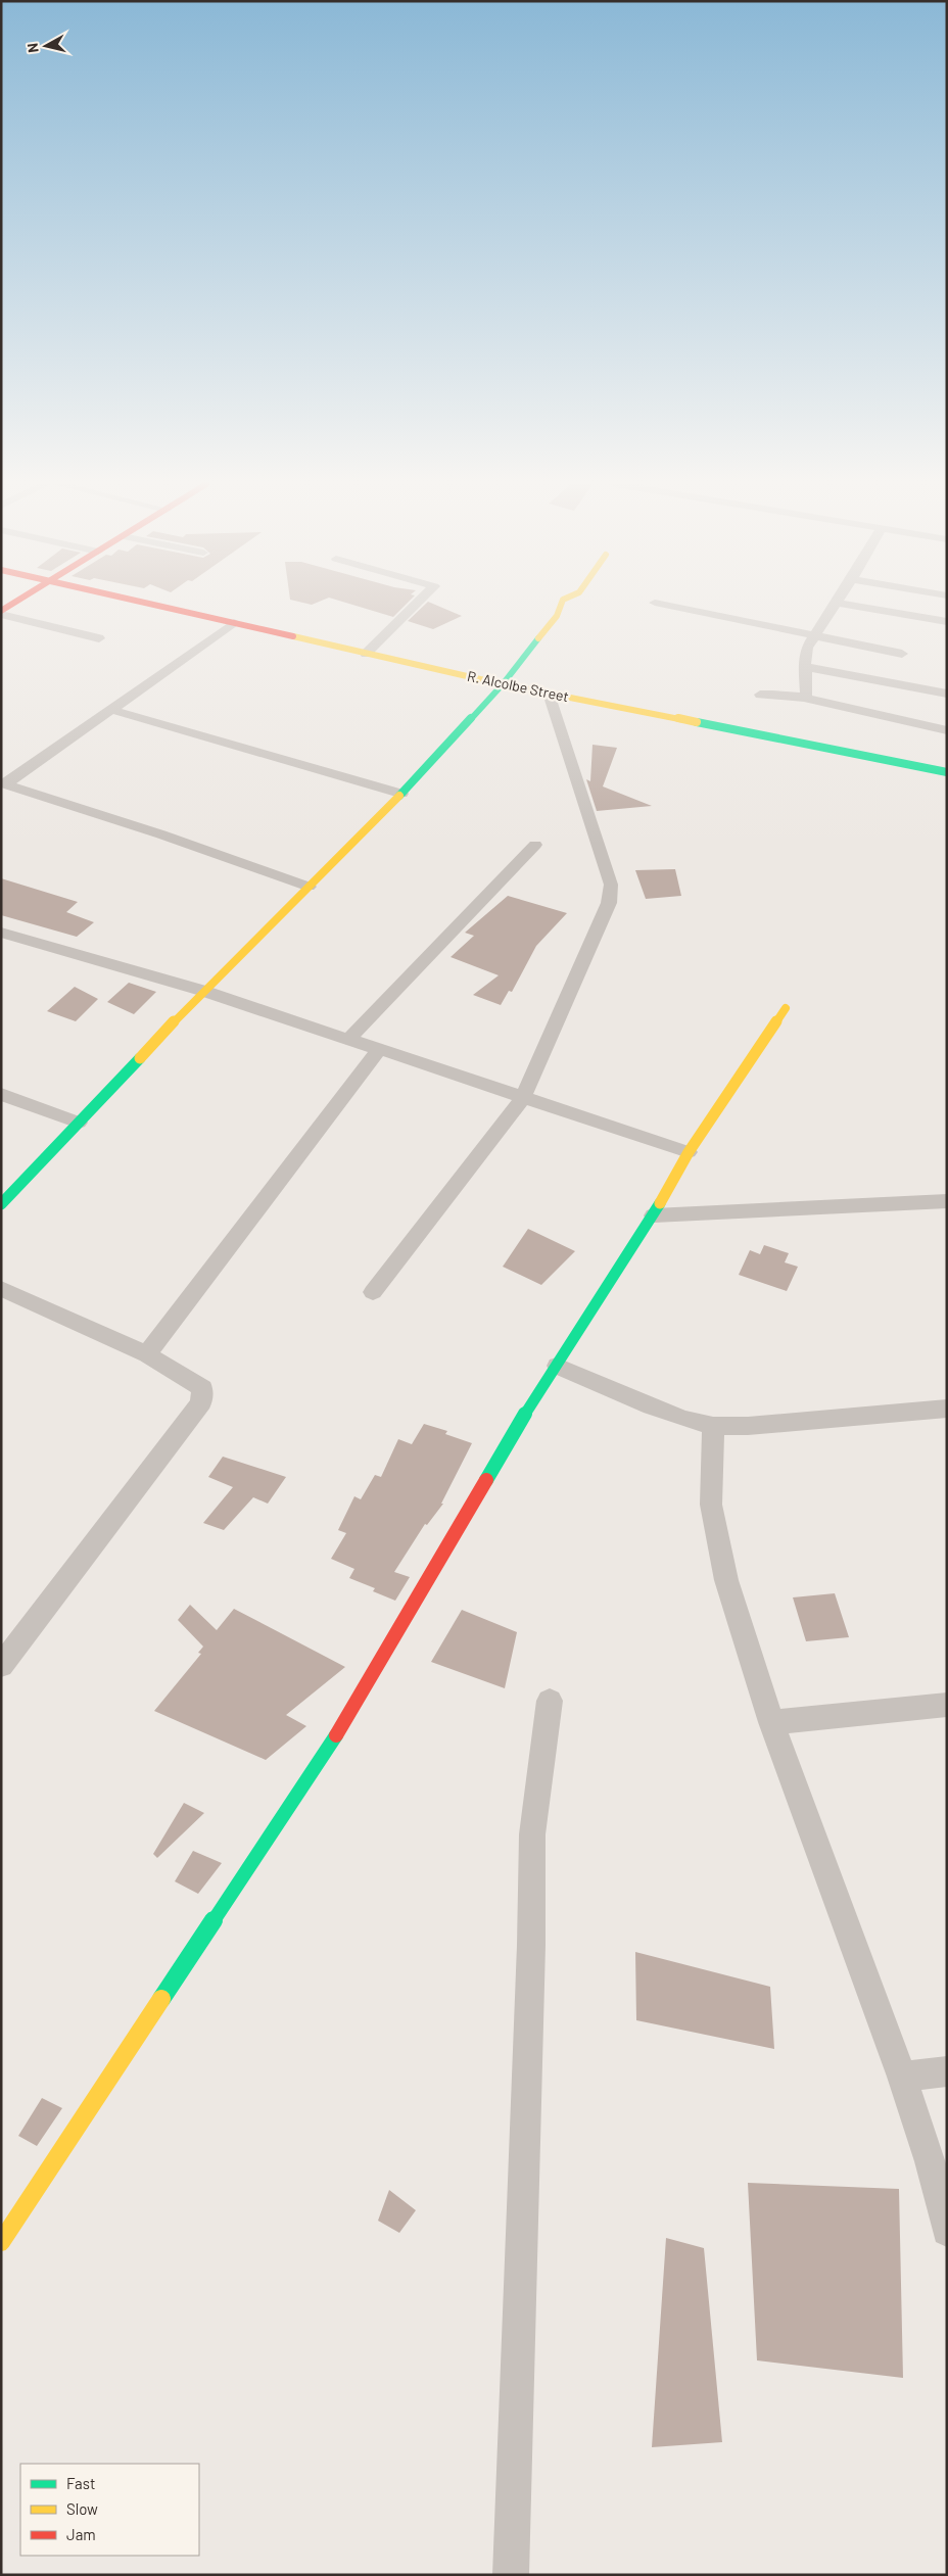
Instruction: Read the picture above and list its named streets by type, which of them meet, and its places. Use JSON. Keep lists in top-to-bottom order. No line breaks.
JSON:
{"streets":{"street":["R. Alcolbe Street"]},"legend":["Fast","Slow","Jam"],"north":"left"}
